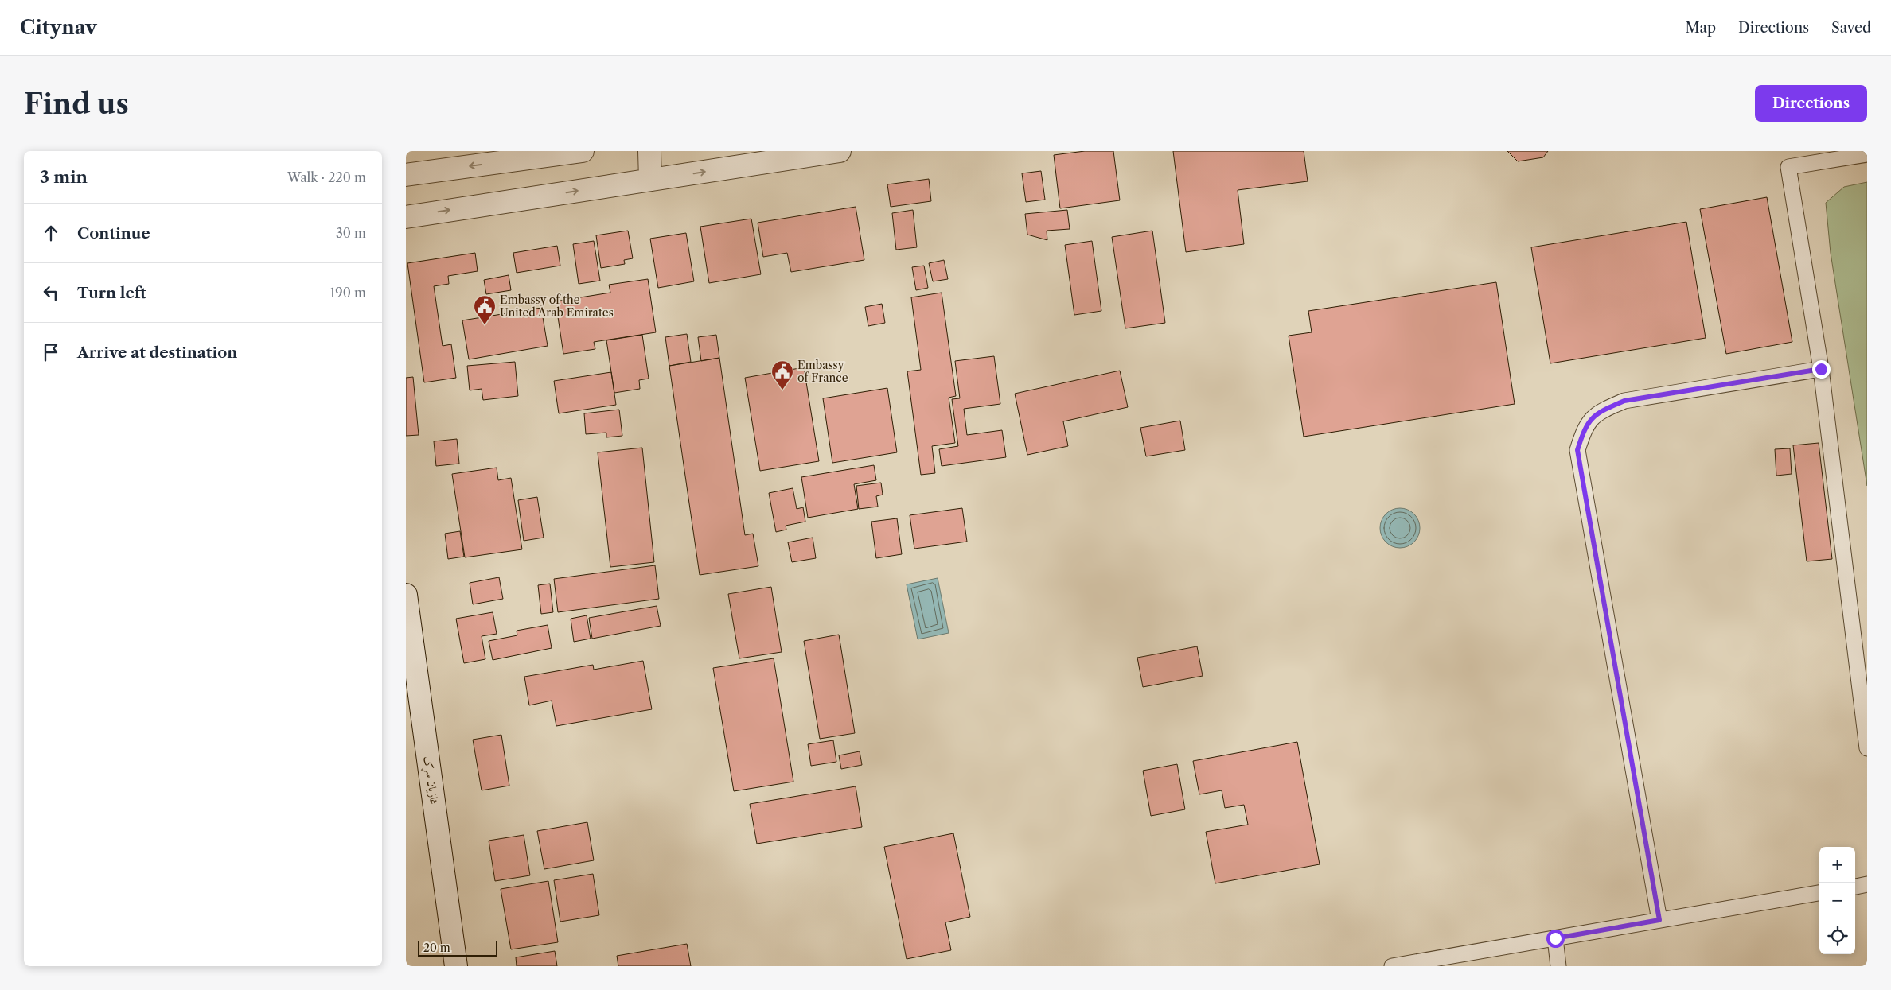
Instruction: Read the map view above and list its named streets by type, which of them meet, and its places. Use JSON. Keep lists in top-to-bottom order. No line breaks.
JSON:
{"streets":{"street":["غازیان سړک"]},"places":{"public building":["Embassy of the United Arab Emirates","Embassy of France"]},"scale_bar":"20 m","page":{"header":"Citynav","nav":["Map","Directions","Saved"],"buttons":"Directions","title":"Find us","heading":["3 min","Walk · 220 m"],"list":[["Continue","30 m"],["Turn left","190 m"],"Arrive at destination"],"map_buttons":["+","−"],"scale":"20 m"}}
